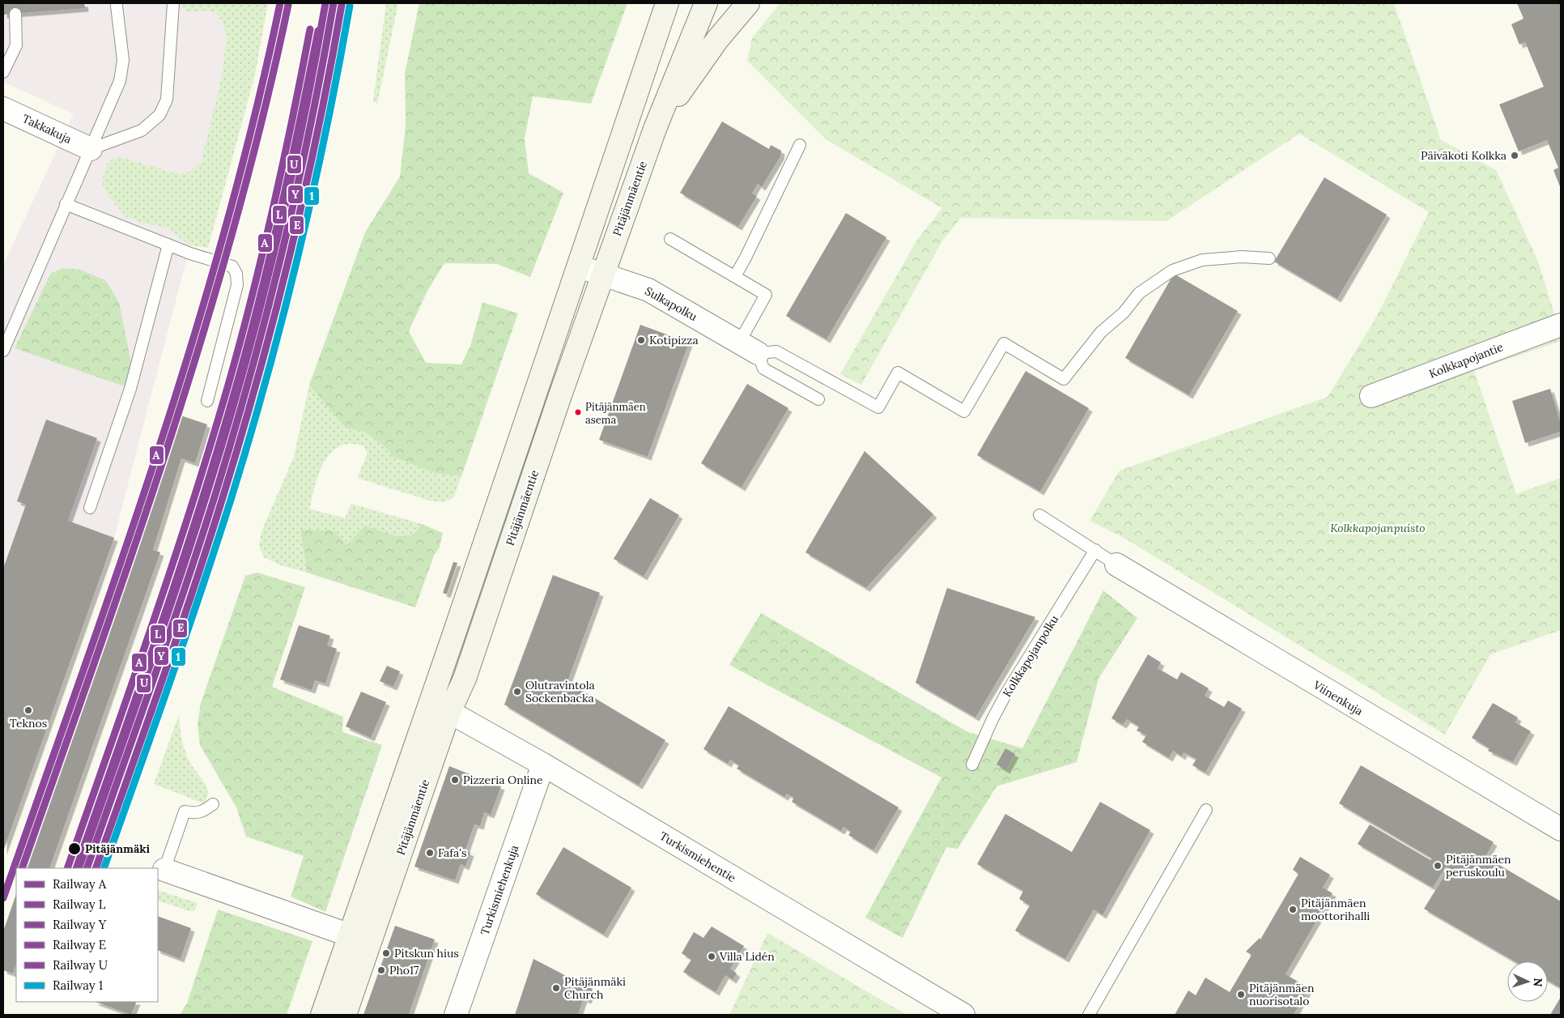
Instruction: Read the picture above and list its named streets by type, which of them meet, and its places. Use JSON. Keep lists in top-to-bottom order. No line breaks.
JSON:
{"streets":{"main road":["Pitäjänmäentie"],"street":["Takkakuja","Sulkapolku","Kolkkapojantie","Viinenkuja","Turkismiehentie","Turkismiehenkuja"],"lane":["Kolkkapojanpolku"]},"crossings":[["Pitäjänmäentie","Sulkapolku"],["Pitäjänmäentie","Turkismiehentie"],["Turkismiehentie","Turkismiehenkuja"]],"parks":["Kolkkapojanpuisto"],"places":["Päiväkoti Kolkka","Kotipizza","Pitäjänmäen asema","Olutravintola Sockenbacka","Teknos","Pizzeria Online","Pitäjänmäki","Fafa's","Pitäjänmäen peruskoulu","Pitäjänmäen moottorihalli","Pitskun hius","Villa Lidén","Pho17","Pitäjänmäki Church","Pitäjänmäen nuorisotalo"],"lines":["rail line A","rail line Y","rail line U","rail line L","rail line E","rail line 1"],"legend":["Railway A","Railway L","Railway Y","Railway E","Railway U","Railway 1"],"north":"right"}
